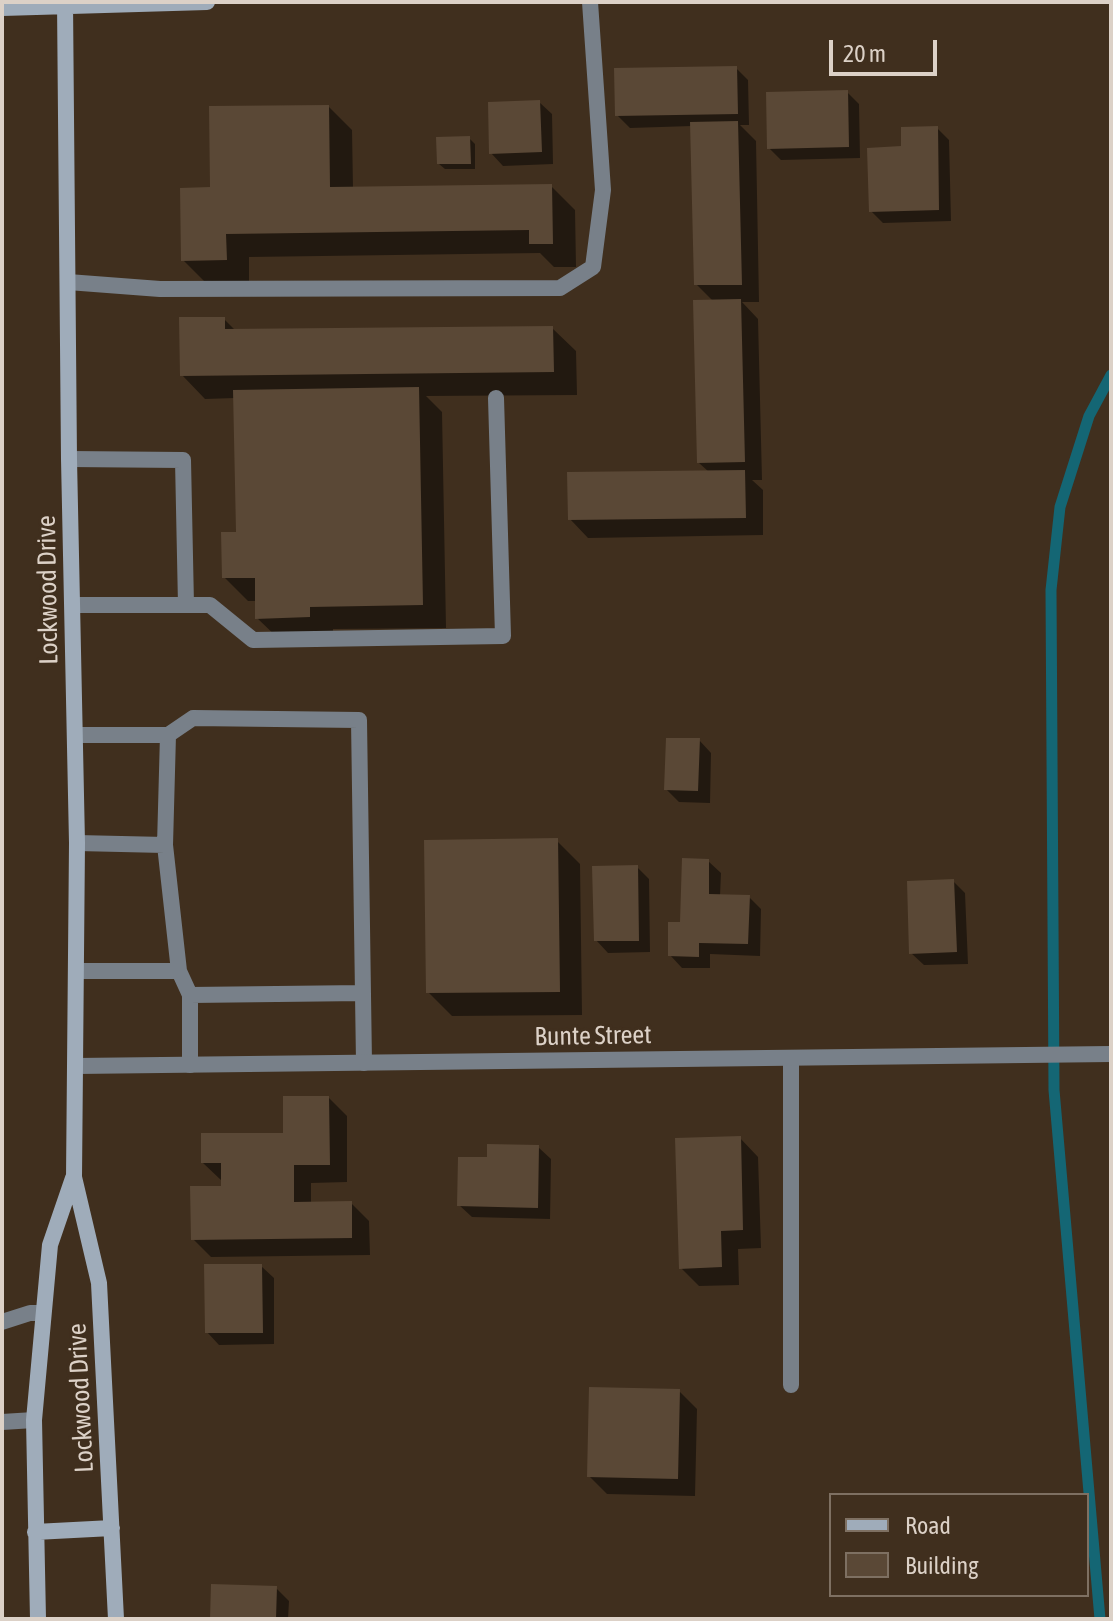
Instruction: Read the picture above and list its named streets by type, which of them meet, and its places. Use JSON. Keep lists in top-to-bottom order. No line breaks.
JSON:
{"streets":{"main road":["Lockwood Drive"],"street":["Bunte Street"]},"crossings":[["Lockwood Drive","Bunte Street"]],"legend":["Road","Building"],"scale_bar":"20 m"}
